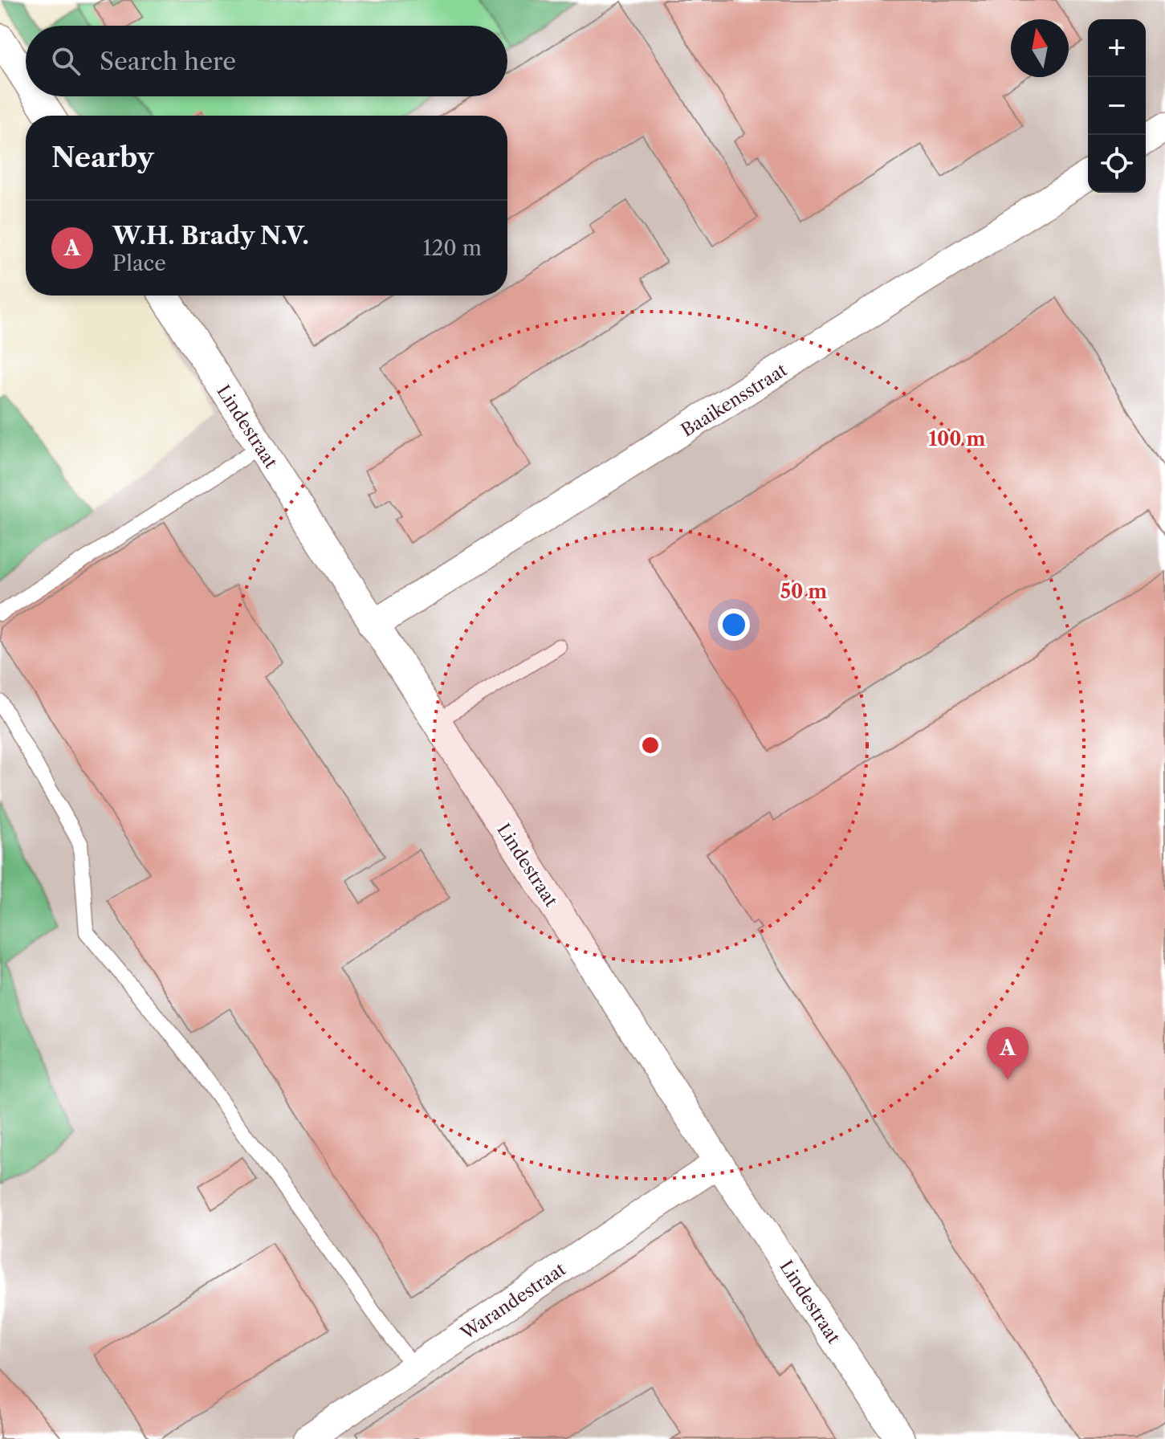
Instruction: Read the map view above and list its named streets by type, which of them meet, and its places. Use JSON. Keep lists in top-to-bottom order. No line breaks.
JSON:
{"streets":{"street":["Baaikensstraat","Lindestraat","Warandestraat"]},"crossings":[["Baaikensstraat","Lindestraat"],["Lindestraat","Warandestraat"]],"north":"top","page":{"map_buttons":["+","−"],"search":"Search here","heading":"Nearby","list":[{"mark":"A","name":"W.H. Brady N.V.","note":"Place","value":"120 m"}],"pins":"A"},"rings":["100 m","50 m"]}
